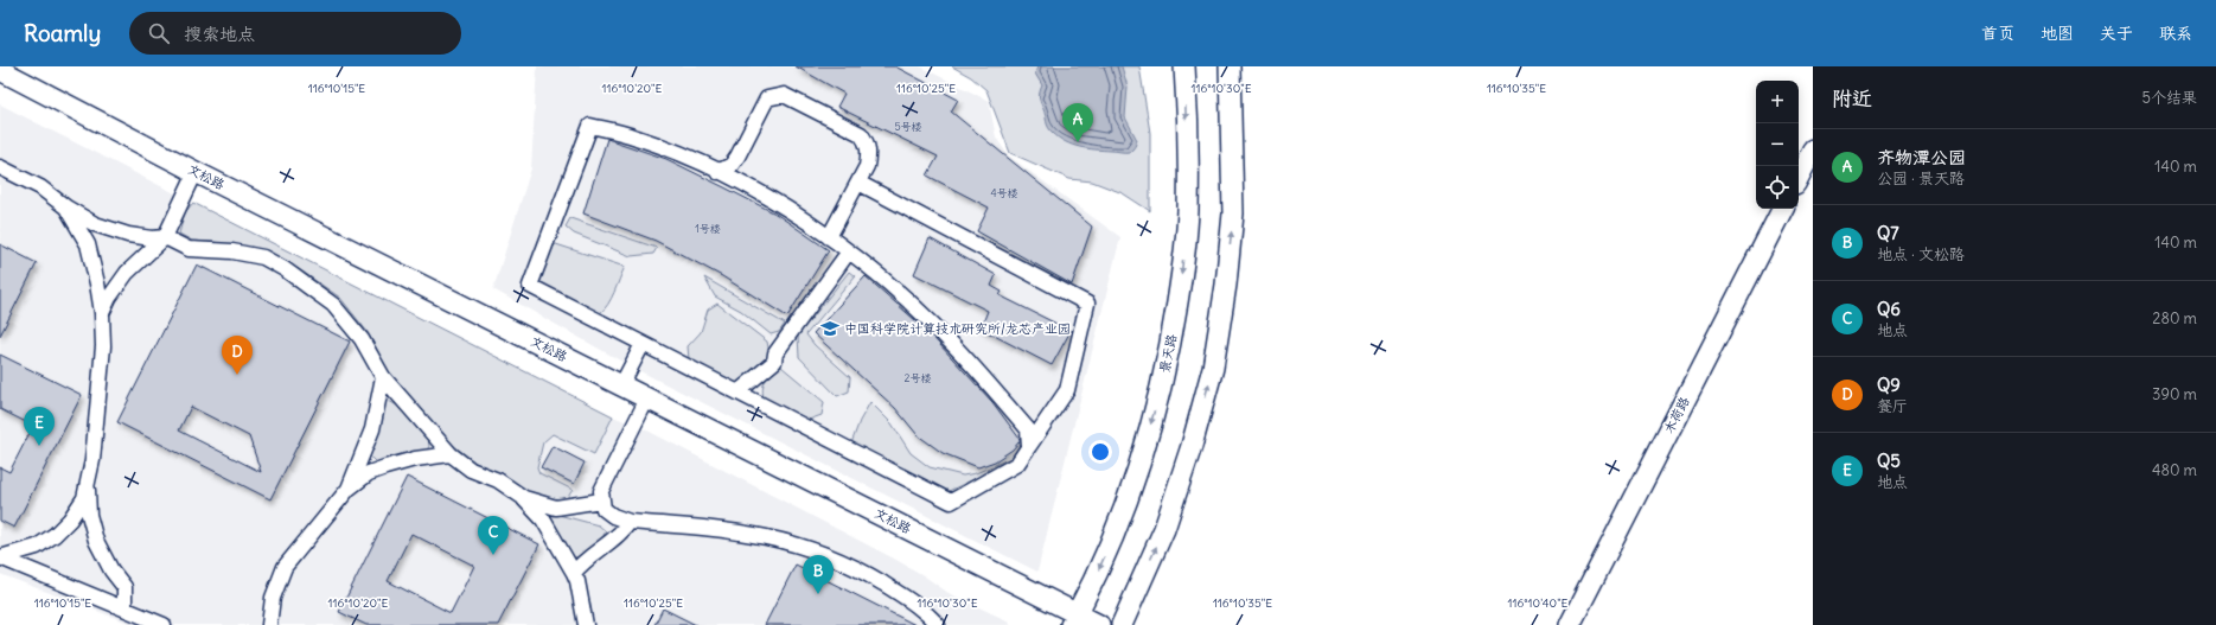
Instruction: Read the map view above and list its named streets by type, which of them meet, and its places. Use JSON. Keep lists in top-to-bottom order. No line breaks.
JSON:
{"streets":{"street":["文松路","景天路","木荷路"]},"crossings":[["文松路","景天路"]],"places":{"school or university":["中国科学院计算技术研究所/龙芯产业园"]},"house_numbers":["5号楼","4号楼","1号楼","2号楼"],"page":{"header":"Roamly","search":"搜索地点","nav":["首页","地图","关于","联系"],"heading":["附近","5个结果"],"map_buttons":["+","−"],"pins":["A","D","E","C","B"],"list":[{"mark":"A","name":"齐物潭公园","note":"公园 · 景天路","value":"140 m"},{"mark":"B","name":"Q7","note":"地点 · 文松路","value":"140 m"},{"mark":"C","name":"Q6","note":"地点","value":"280 m"},{"mark":"D","name":"Q9","note":"餐厅","value":"390 m"},{"mark":"E","name":"Q5","note":"地点","value":"480 m"}]},"coordinates":["116°10'15\"E","116°10'20\"E","116°10'25\"E","116°10'30\"E","116°10'35\"E","116°10'40\"E"]}
